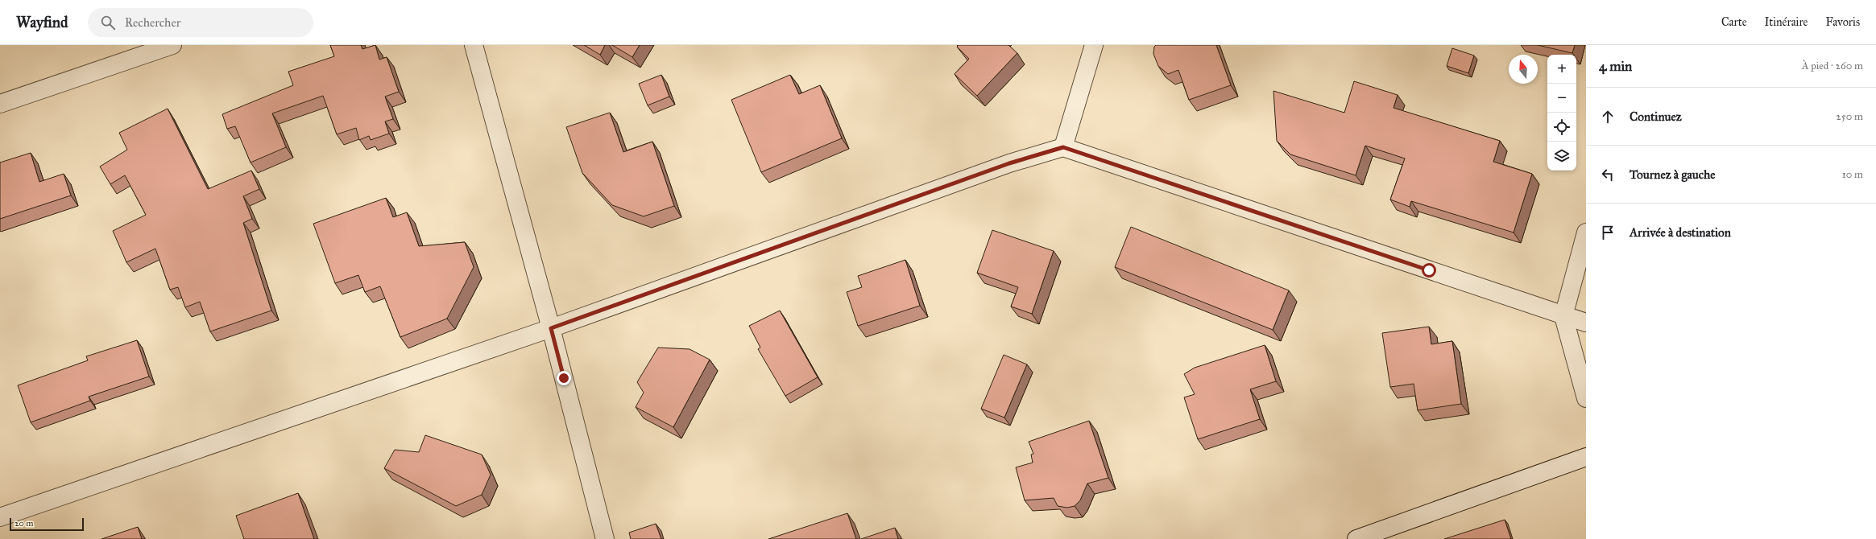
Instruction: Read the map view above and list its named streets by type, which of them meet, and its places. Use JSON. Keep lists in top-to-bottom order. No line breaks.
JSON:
{"scale_bar":"20 m","north":"top","page":{"header":"Wayfind","search":"Rechercher","nav":["Carte","Itinéraire","Favoris"],"heading":["4 min","À pied · 260 m"],"map_buttons":["+","−"],"list":[["Continuez","250 m"],["Tournez à gauche","10 m"],"Arrivée à destination"],"scale":"20 m"}}
